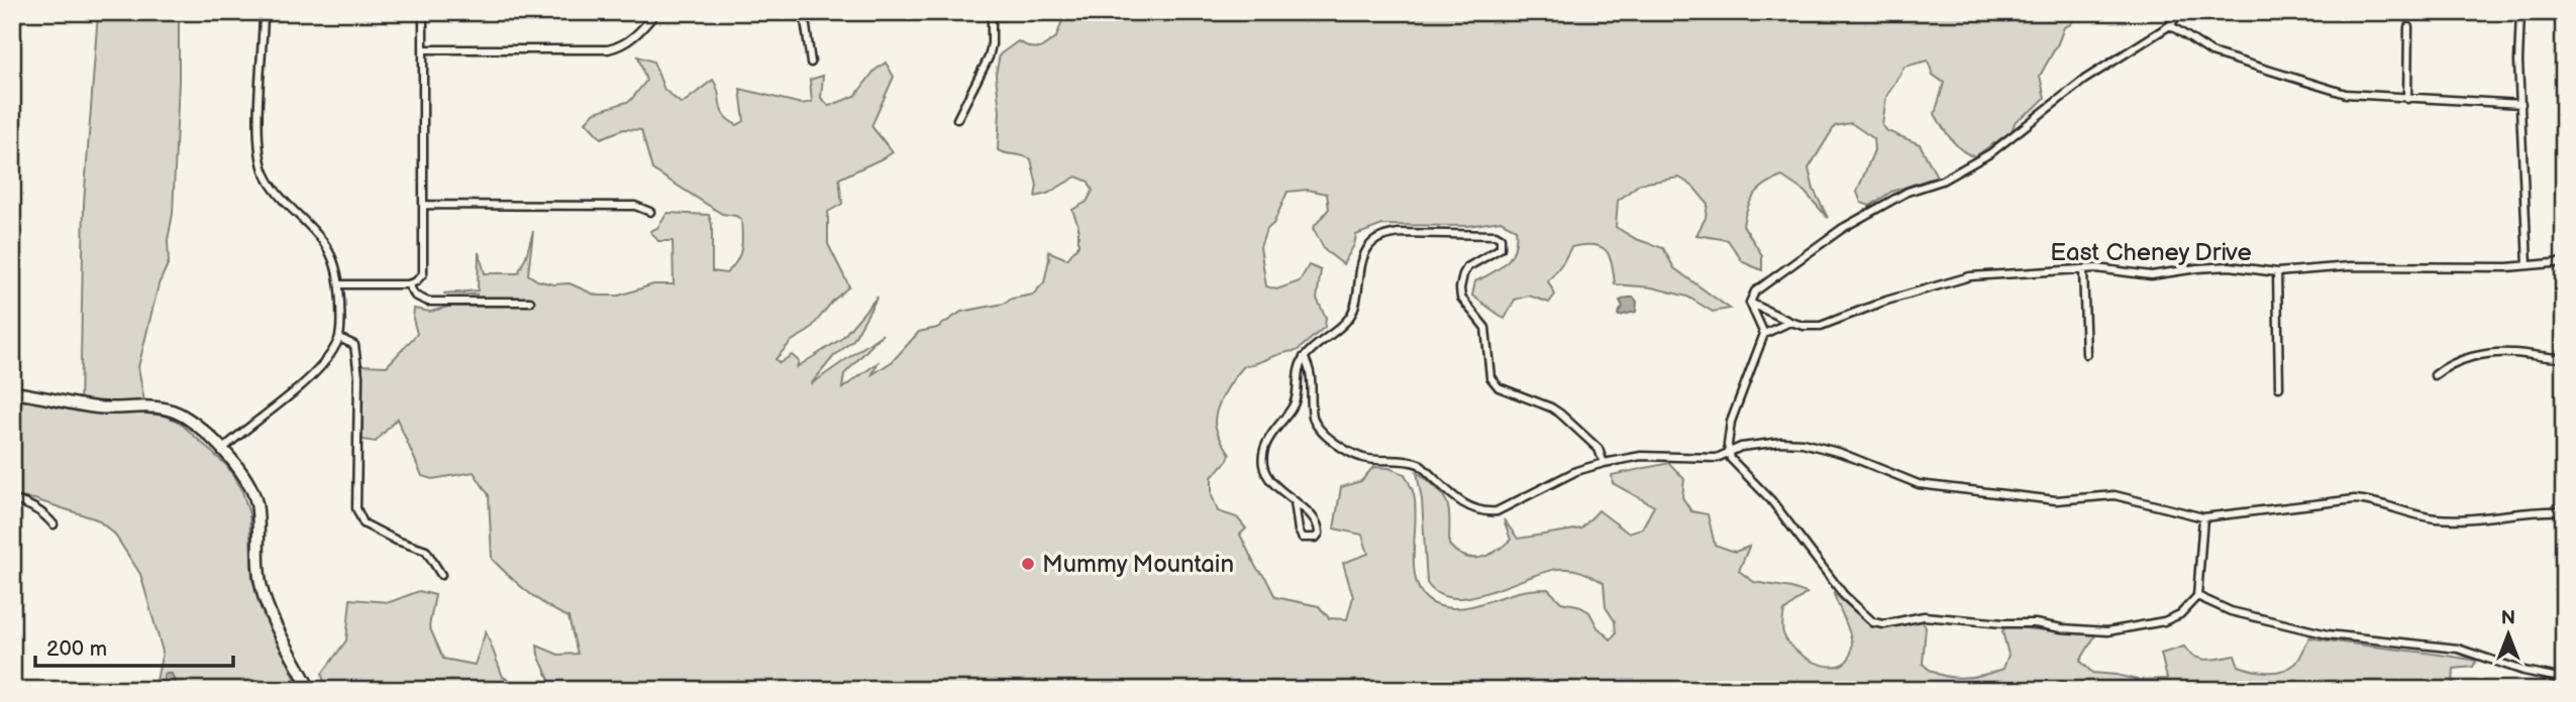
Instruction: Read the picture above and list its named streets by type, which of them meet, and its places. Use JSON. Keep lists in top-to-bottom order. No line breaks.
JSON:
{"streets":{"street":["East Cheney Drive"]},"places":["Mummy Mountain"],"scale_bar":"200 m","north":"top"}
